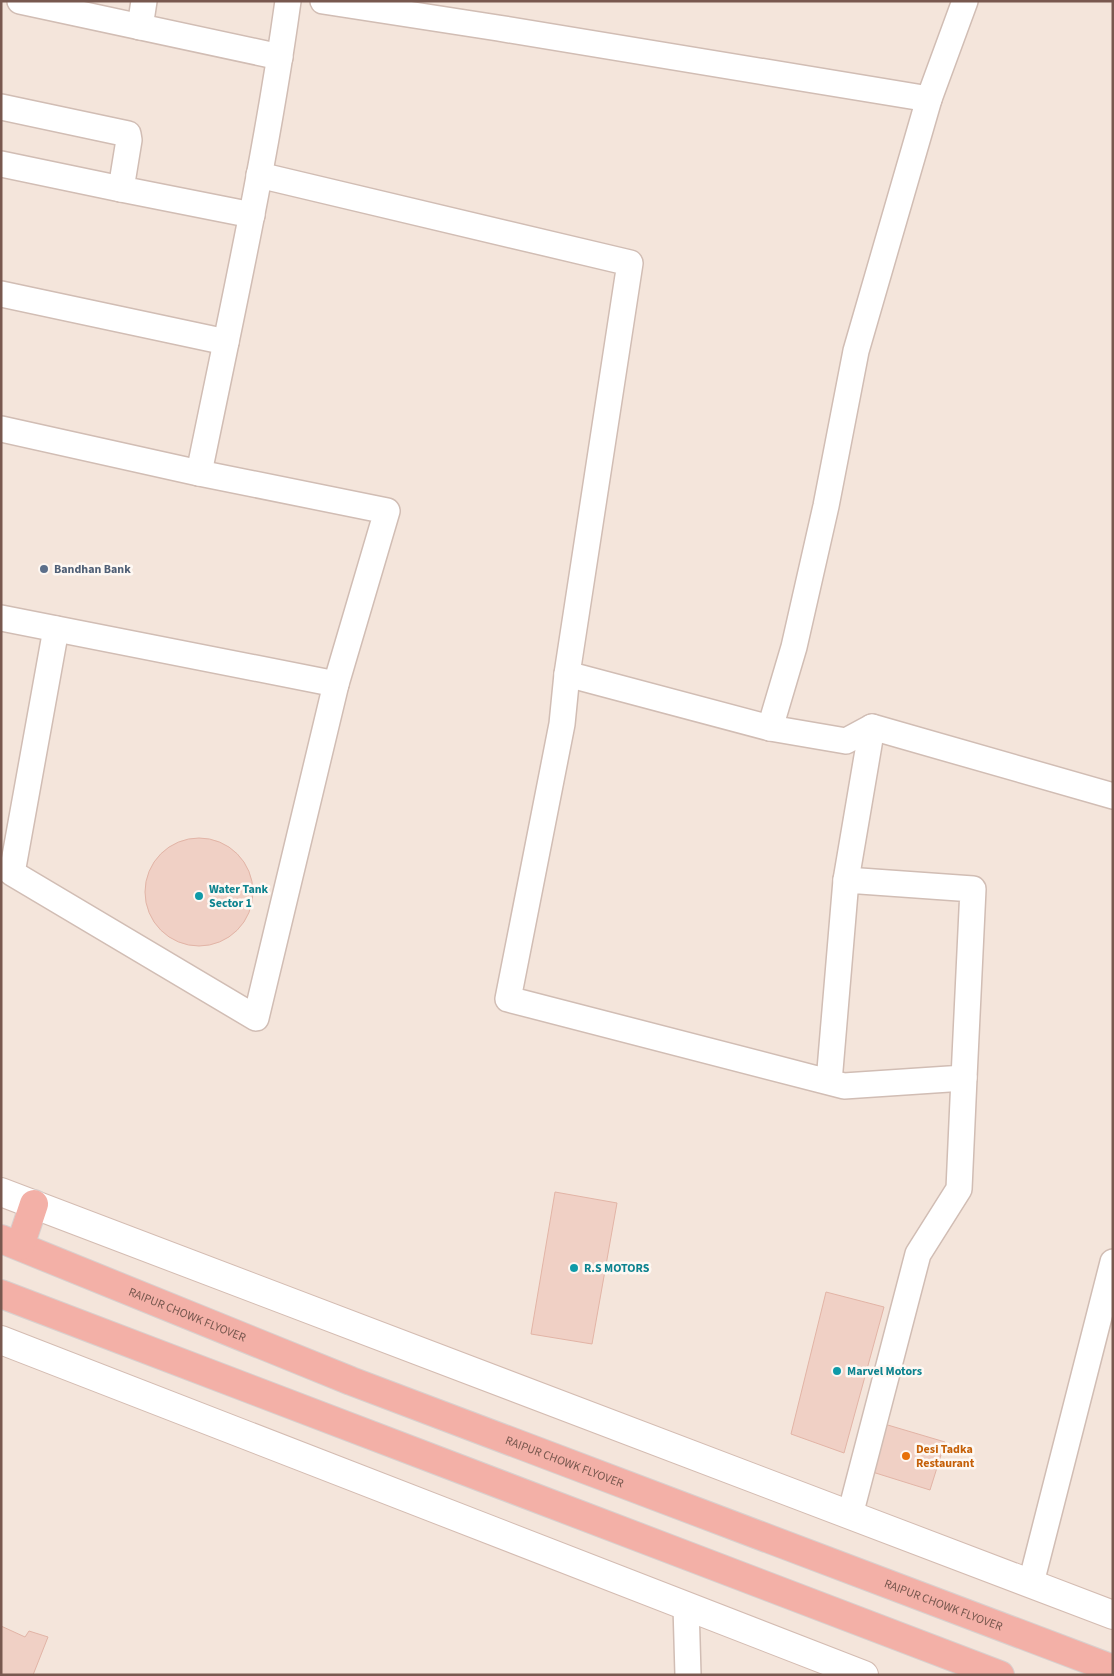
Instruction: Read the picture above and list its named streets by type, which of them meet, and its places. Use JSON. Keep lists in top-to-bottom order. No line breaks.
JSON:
{"streets":{"highway":["RAIPUR CHOWK FLYOVER"]},"places":["Bandhan Bank","Water Tank Sector 1","R.S MOTORS","Marvel Motors","Desi Tadka Restaurant"]}
